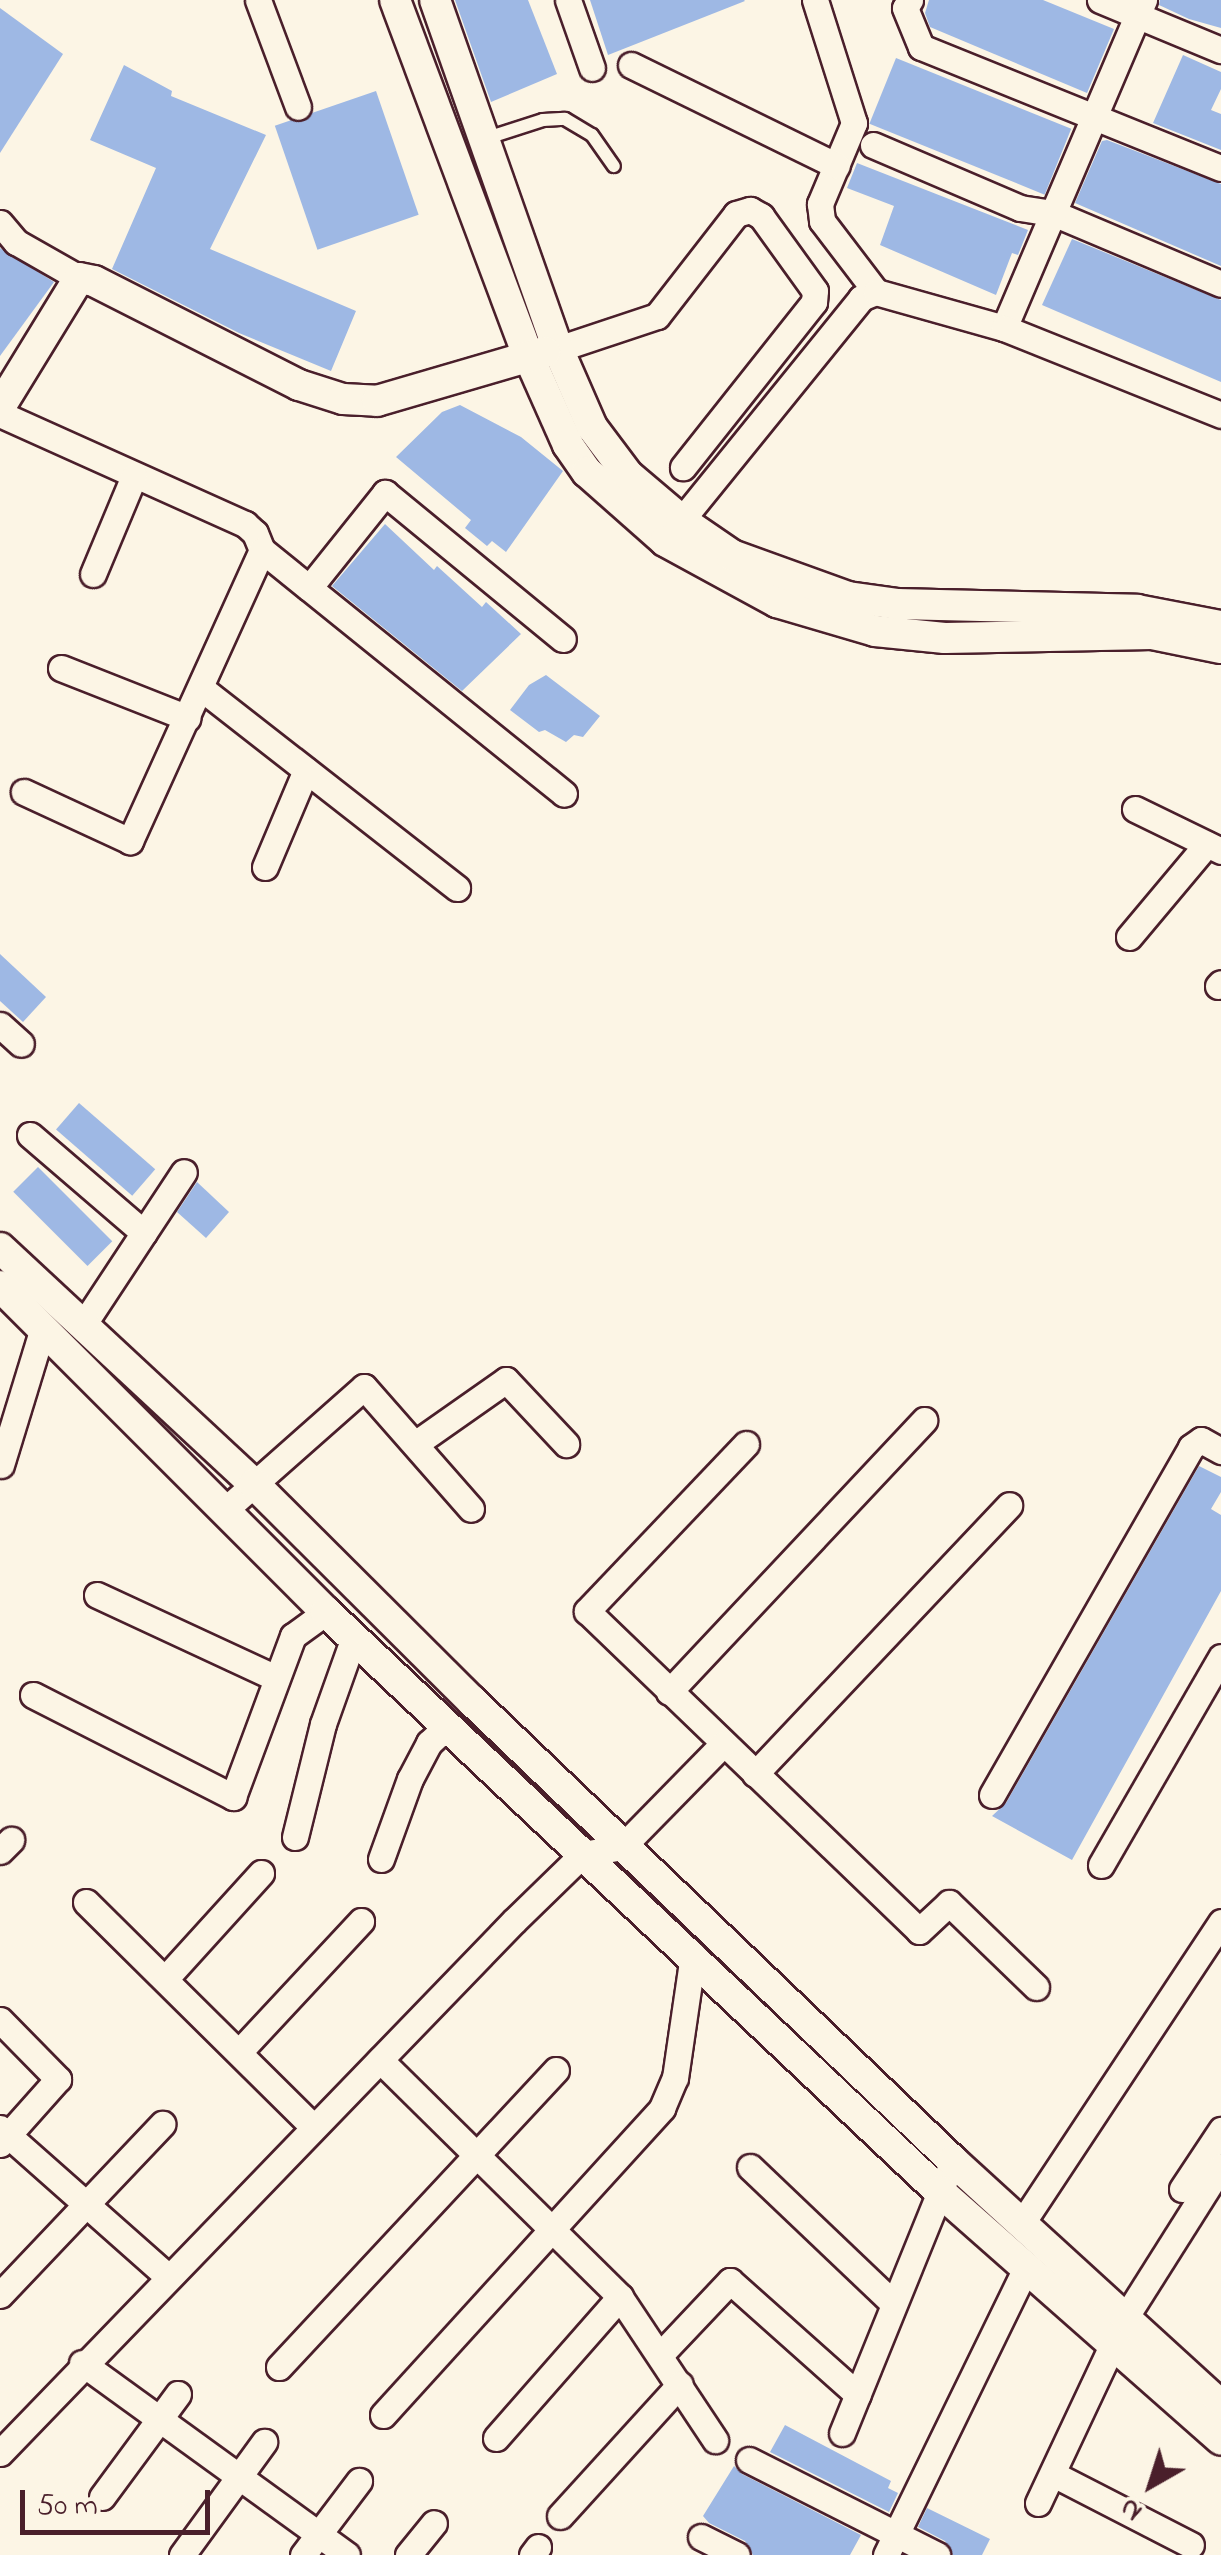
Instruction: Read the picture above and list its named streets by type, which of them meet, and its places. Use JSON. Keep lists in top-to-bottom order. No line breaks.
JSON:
{"scale_bar":"50 m","north":"bottom left"}
